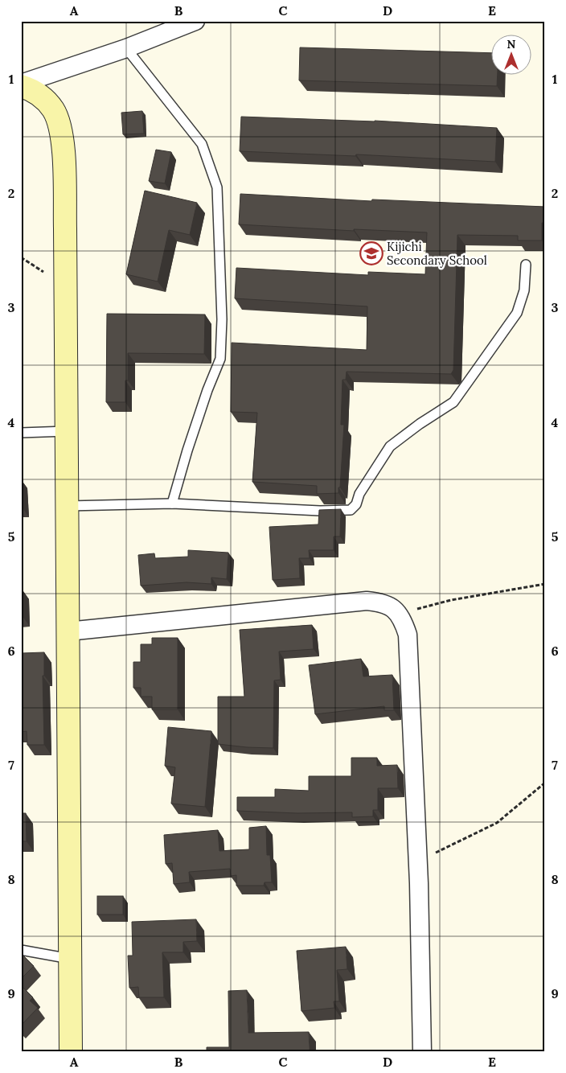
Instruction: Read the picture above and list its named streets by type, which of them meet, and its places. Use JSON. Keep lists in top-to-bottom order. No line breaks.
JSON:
{"places":{"school or university":["Kijichi Secondary School"]},"north":"top","grid":{"columns":["A","B","C","D","E"],"rows":["1","2","3","4","5","6","7","8","9"]}}
